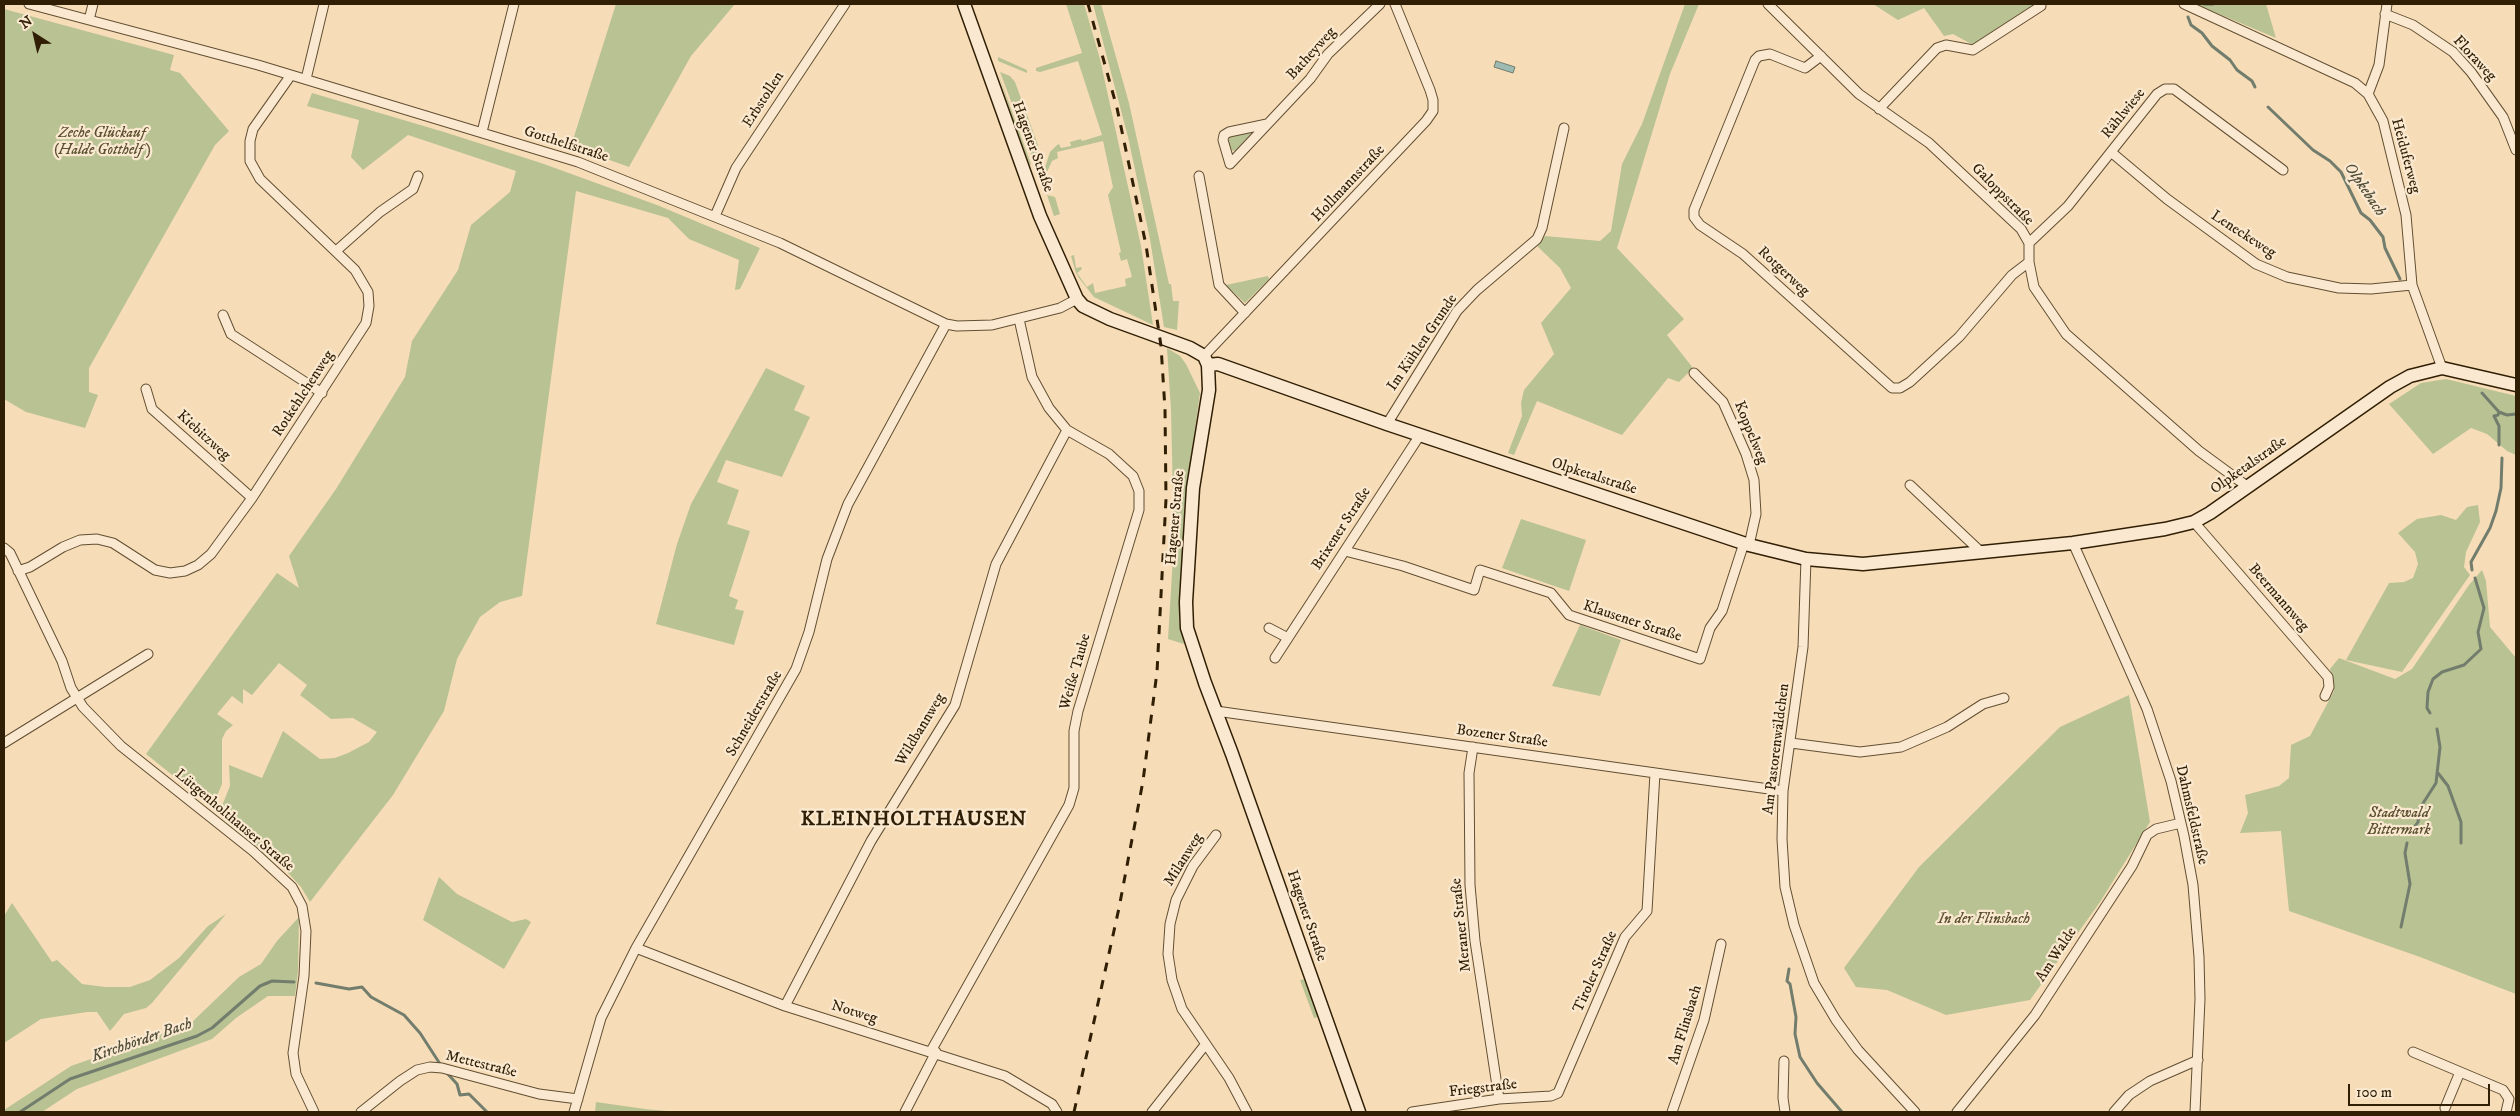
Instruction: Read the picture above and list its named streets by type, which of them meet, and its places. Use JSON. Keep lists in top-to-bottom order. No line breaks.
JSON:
{"streets":{"street":["Batheyweg","Floraweg","Erbstollen","Rählwiese","Gotthelfstraße","Hagener Straße","Heiduferweg","Hollmannstraße","Galoppstraße","Leneckeweg","Rotgerweg","Im Kühlen Grunde","Rotkehlchenweg","Koppelweg","Kiebitzweg","Olpketalstraße","Brixener Straße","Beermannweg","Klausener Straße","Weiße Taube","Schneiderstraße","Wildbannweg","Bozener Straße","Am Pastorenwäldchen","Dahmsfeldstraße","Lütgenholthauser Straße","Milanweg","Meraner Straße","Am Walde","Tiroler Straße","Notweg","Am Flinsbach","Mettestraße","Friegstraße"]},"crossings":[["Erbstollen","Gotthelfstraße"],["Rählwiese","Galoppstraße"],["Rählwiese","Leneckeweg"],["Gotthelfstraße","Hagener Straße"],["Gotthelfstraße","Rotkehlchenweg"],["Gotthelfstraße","Weiße Taube"],["Gotthelfstraße","Schneiderstraße"],["Hagener Straße","Hollmannstraße"],["Hagener Straße","Olpketalstraße"],["Hagener Straße","Bozener Straße"],["Heiduferweg","Leneckeweg"],["Heiduferweg","Olpketalstraße"],["Hollmannstraße","Olpketalstraße"],["Galoppstraße","Rotgerweg"],["Galoppstraße","Olpketalstraße"],["Im Kühlen Grunde","Olpketalstraße"],["Rotkehlchenweg","Kiebitzweg"],["Rotkehlchenweg","Lütgenholthauser Straße"],["Koppelweg","Olpketalstraße"],["Koppelweg","Klausener Straße"],["Olpketalstraße","Brixener Straße"],["Olpketalstraße","Beermannweg"],["Olpketalstraße","Klausener Straße"],["Olpketalstraße","Am Pastorenwäldchen"],["Olpketalstraße","Dahmsfeldstraße"],["Brixener Straße","Klausener Straße"],["Weiße Taube","Wildbannweg"],["Weiße Taube","Notweg"],["Schneiderstraße","Notweg"],["Schneiderstraße","Mettestraße"],["Wildbannweg","Notweg"],["Bozener Straße","Am Pastorenwäldchen"],["Bozener Straße","Meraner Straße"],["Bozener Straße","Tiroler Straße"],["Dahmsfeldstraße","Am Walde"],["Meraner Straße","Friegstraße"],["Tiroler Straße","Friegstraße"]],"districts":["KLEINHOLTHAUSEN"],"water":["Olpkebach","Kirchhörder Bach"],"parks":["Zeche Glückauf (Halde Gotthelf)","Stadtwald Bittermark","In der Flinsbach"],"scale_bar":"100 m","north":"top left"}
